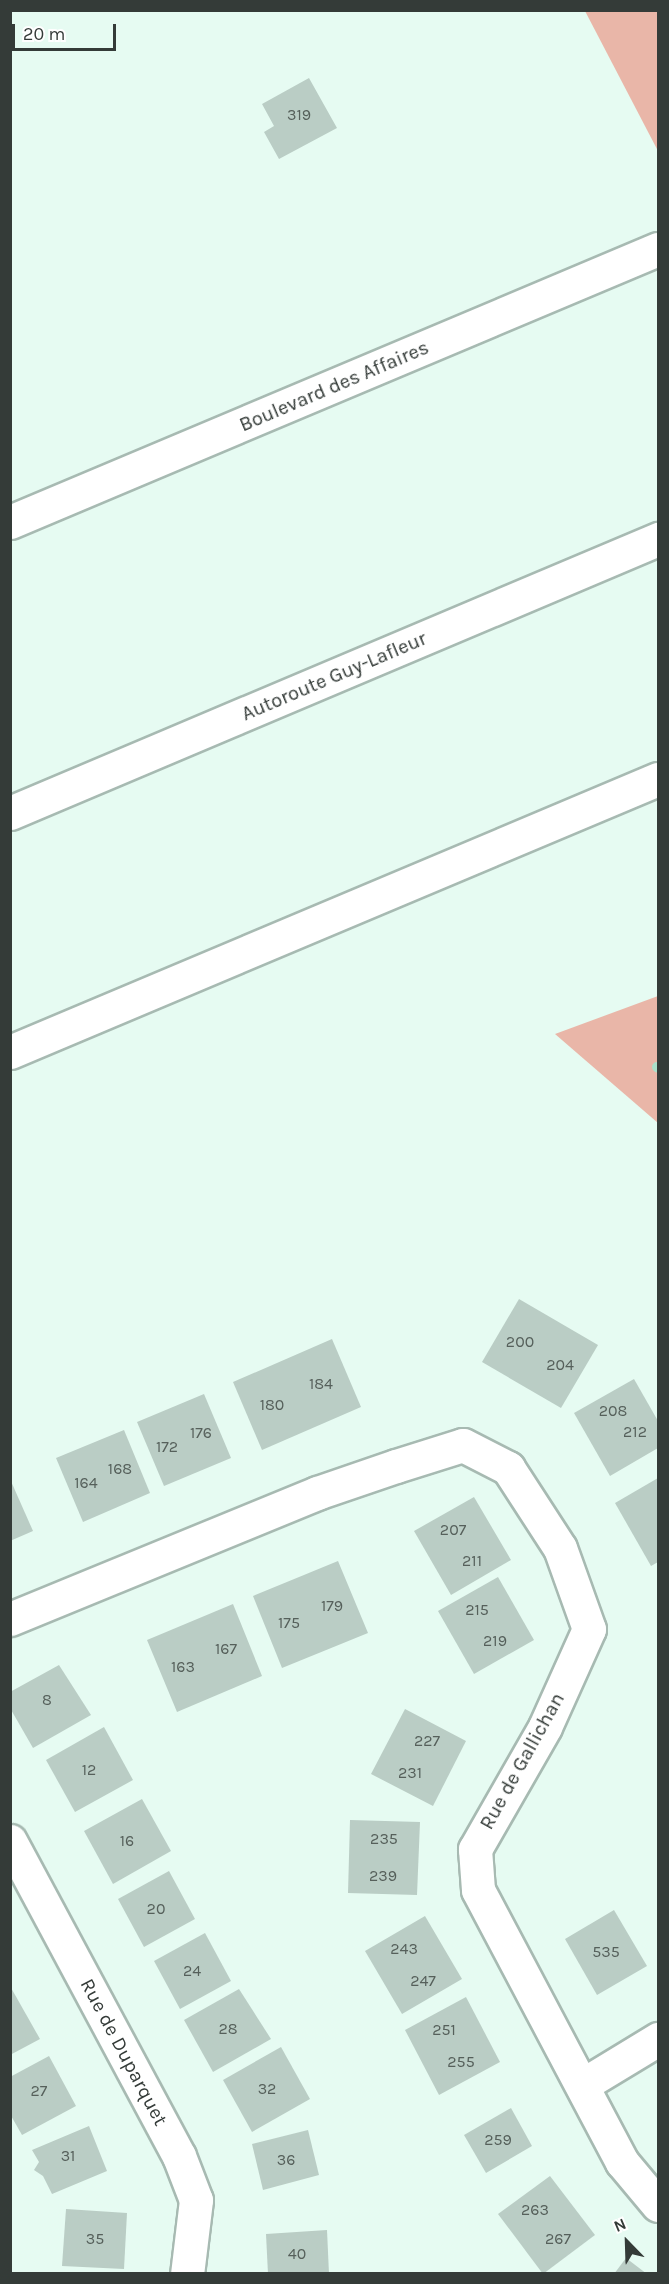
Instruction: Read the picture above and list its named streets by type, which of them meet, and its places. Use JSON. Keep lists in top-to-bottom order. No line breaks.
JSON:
{"streets":{"main road":["Boulevard des Affaires","Autoroute Guy-Lafleur","Rue de Gallichan","Rue de Duparquet"]},"house_numbers":["319","200","204","184","180","208","212","176","172","168","164","207","211","179","215","175","219","167","163","8","227","12","231","235","16","239","20","243","535","24","247","28","251","255","32","27","259","31","36","263","35","267","40"],"scale_bar":"20 m","north":"top left"}
